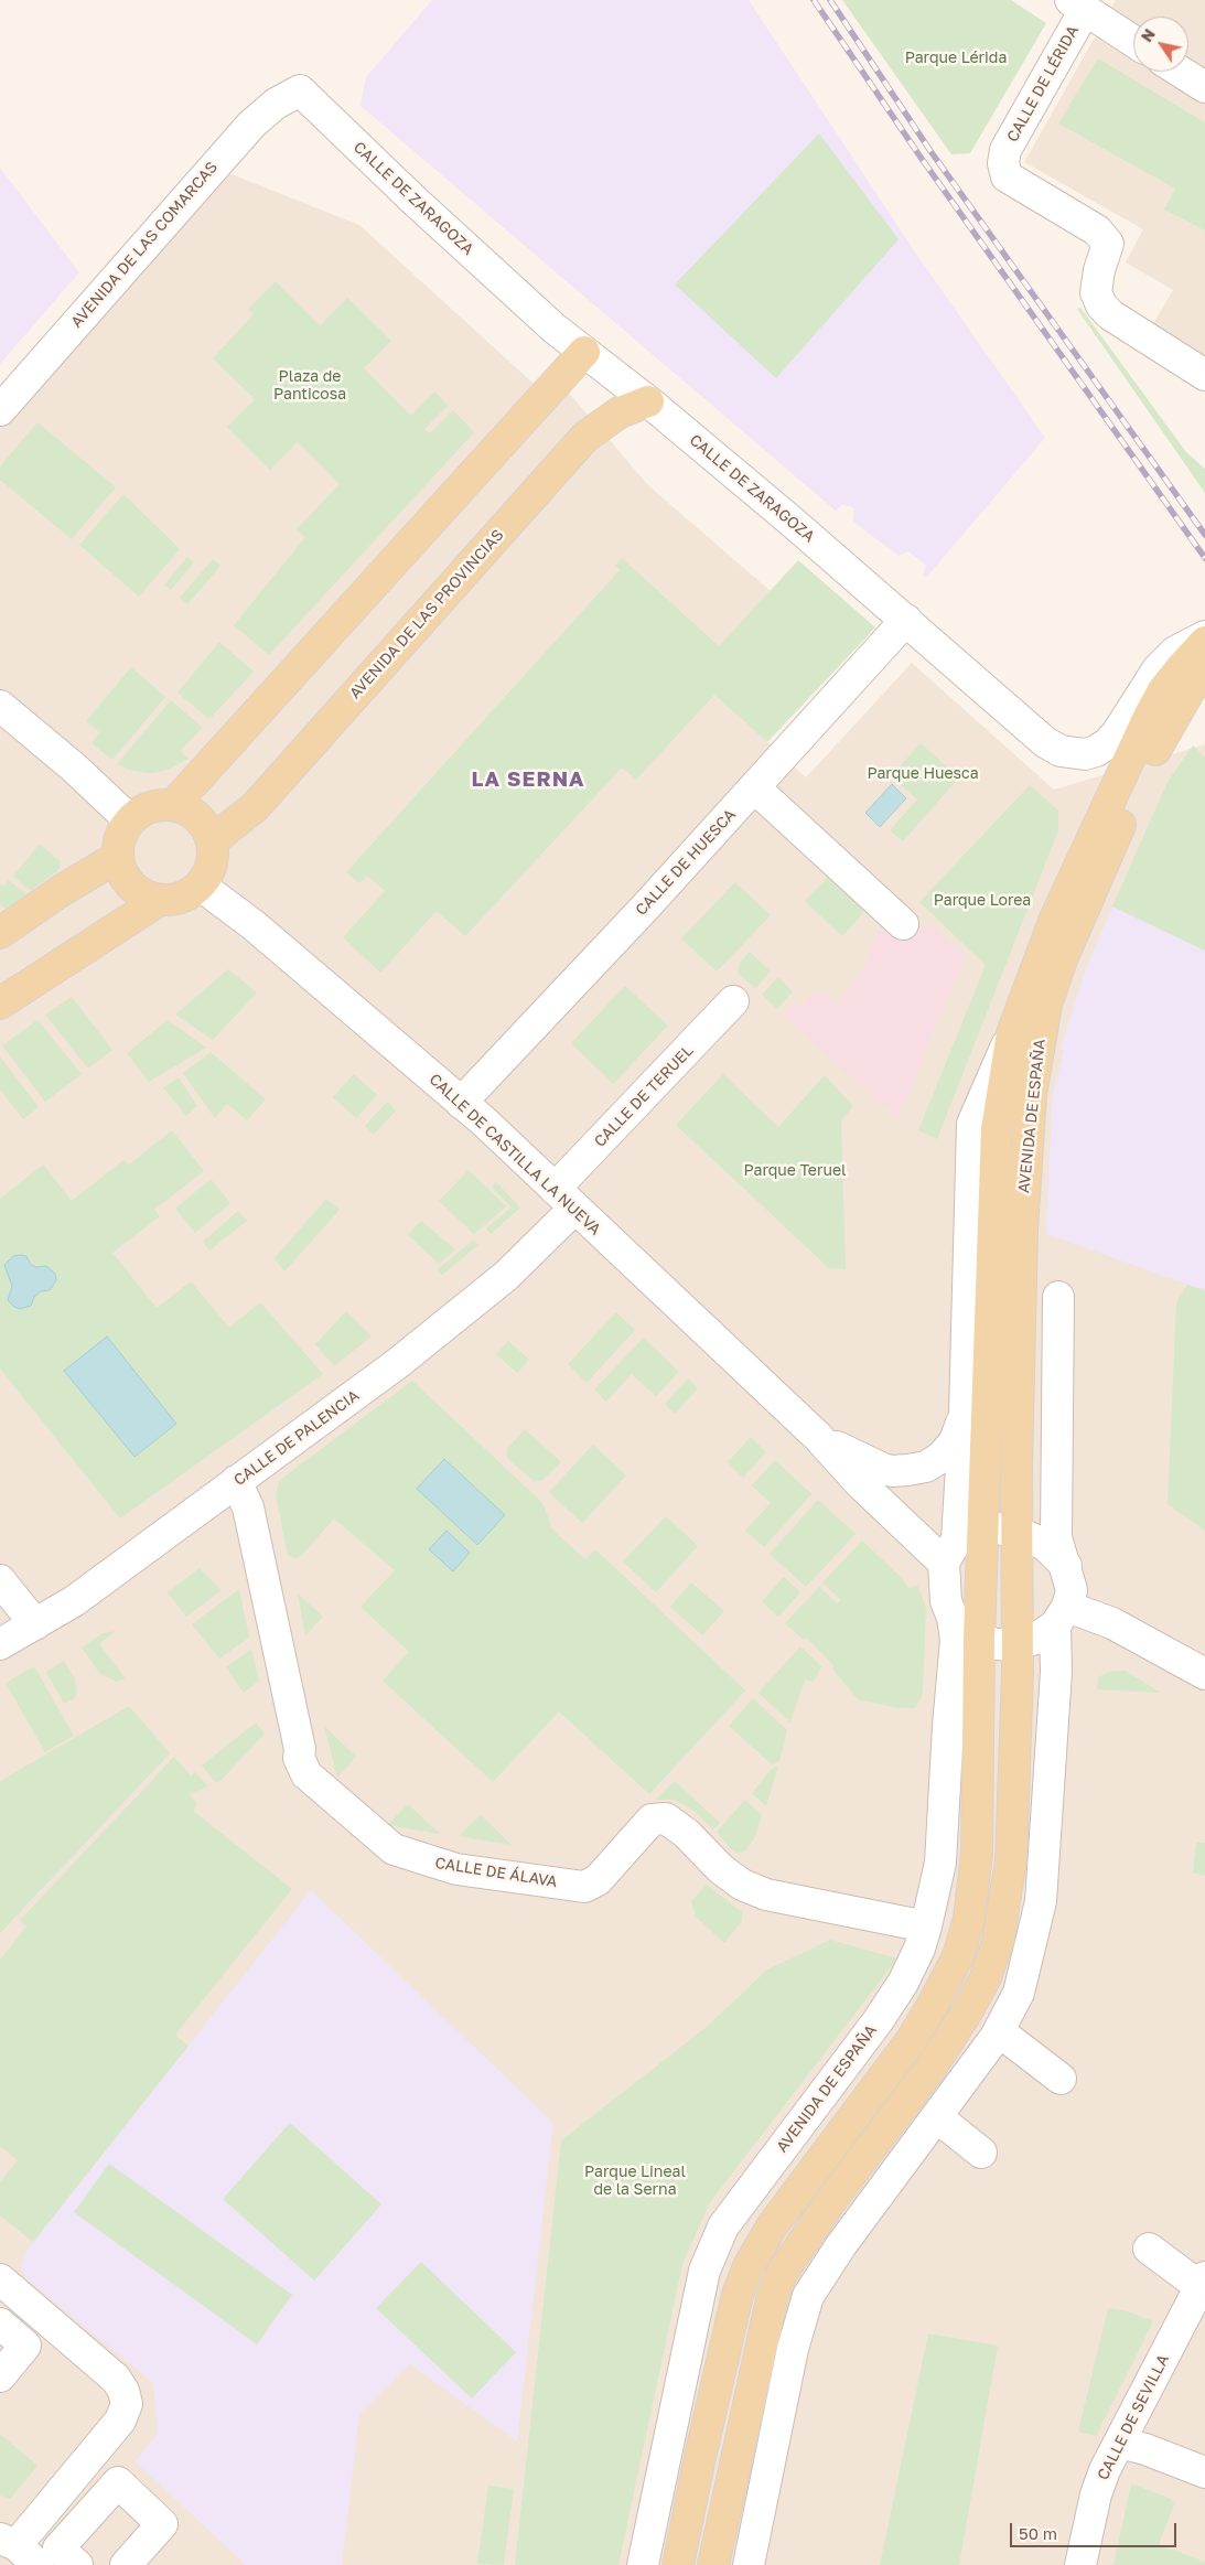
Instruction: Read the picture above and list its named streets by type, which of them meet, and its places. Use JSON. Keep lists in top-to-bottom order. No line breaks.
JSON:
{"streets":{"main road":["AVENIDA DE LAS PROVINCIAS","AVENIDA DE ESPAÑA"],"street":["CALLE DE LÉRIDA","CALLE DE ZARAGOZA","AVENIDA DE LAS COMARCAS","CALLE DE HUESCA","CALLE DE TERUEL","CALLE DE CASTILLA LA NUEVA","CALLE DE PALENCIA","CALLE DE ÁLAVA","CALLE DE SEVILLA"]},"crossings":[["CALLE DE ZARAGOZA","AVENIDA DE LAS COMARCAS"],["CALLE DE ZARAGOZA","AVENIDA DE LAS PROVINCIAS"],["CALLE DE ZARAGOZA","CALLE DE HUESCA"],["AVENIDA DE LAS PROVINCIAS","CALLE DE CASTILLA LA NUEVA"],["CALLE DE HUESCA","CALLE DE CASTILLA LA NUEVA"],["CALLE DE TERUEL","CALLE DE CASTILLA LA NUEVA"],["CALLE DE TERUEL","CALLE DE PALENCIA"],["AVENIDA DE ESPAÑA","CALLE DE CASTILLA LA NUEVA"],["AVENIDA DE ESPAÑA","CALLE DE ÁLAVA"],["CALLE DE CASTILLA LA NUEVA","CALLE DE PALENCIA"],["CALLE DE PALENCIA","CALLE DE ÁLAVA"]],"districts":["LA SERNA"],"parks":["Parque Lérida","Plaza de Panticosa","Parque Huesca","Parque Lorea","Parque Teruel","Parque Lineal de la Serna"],"scale_bar":"50 m","north":"top left"}
